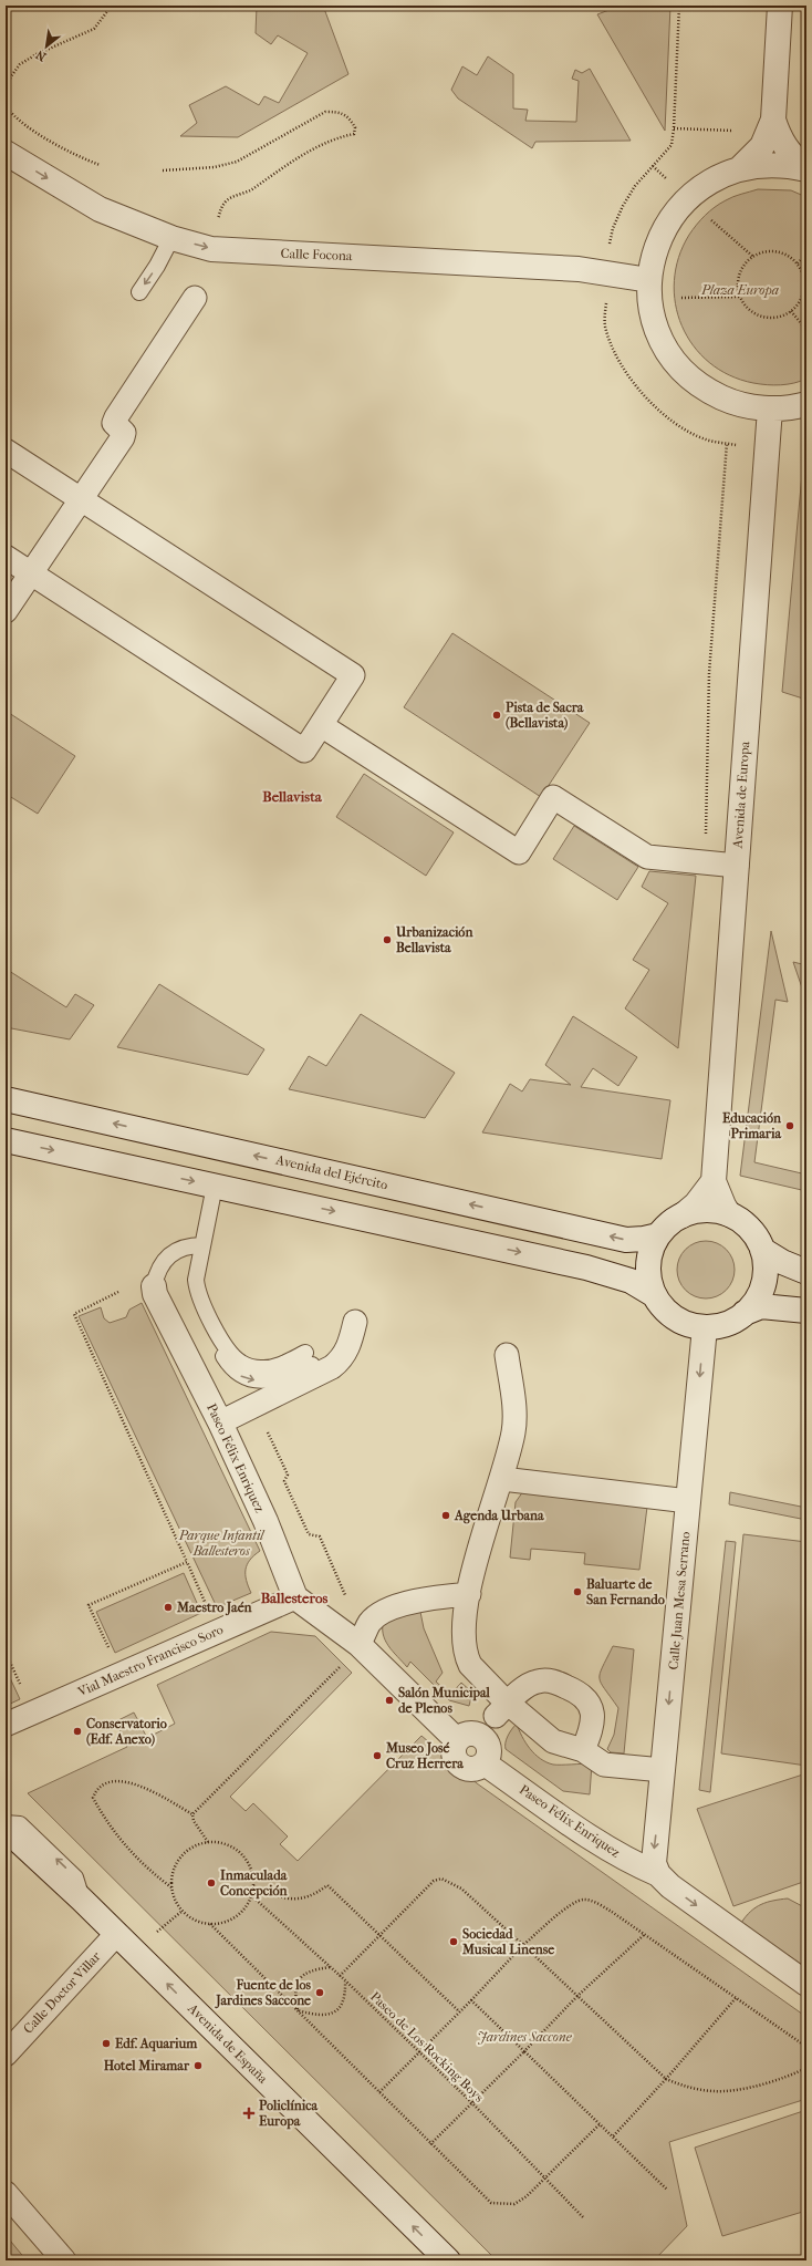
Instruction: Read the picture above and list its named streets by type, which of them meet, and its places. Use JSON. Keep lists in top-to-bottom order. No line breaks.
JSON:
{"streets":{"street":["Calle Focona","Avenida de Europa","Avenida del Ejército","Paseo Félix Enriquez","Calle Juan Mesa Serrano","Vial Maestro Francisco Soro","Calle Doctor Villar","Avenida de España"],"path":["Paseo de Los Rocking Boys"]},"crossings":[["Avenida de Europa","Avenida del Ejército"],["Avenida de Europa","Calle Juan Mesa Serrano"],["Avenida del Ejército","Calle Juan Mesa Serrano"],["Paseo Félix Enriquez","Calle Juan Mesa Serrano"],["Paseo Félix Enriquez","Vial Maestro Francisco Soro"],["Calle Doctor Villar","Avenida de España"]],"one_way":["Avenida de España"],"districts":["Bellavista","Ballesteros"],"parks":["Plaza Europa","Parque Infantil Ballesteros","Jardines Saccone"],"places":{"other":["Pista de Sacra (Bellavista)","Urbanización Bellavista","Educación Primaria","Agenda Urbana","Baluarte de San Fernando","Maestro Jaén","Salón Municipal de Plenos","Conservatorio (Edf. Anexo)","Museo José Cruz Herrera","Inmaculada Concepción","Sociedad Musical Linense","Fuente de los Jardines Saccone","Edf. Aquarium","Hotel Miramar"],"health":["Policlínica Europa"]},"north":"bottom left"}
